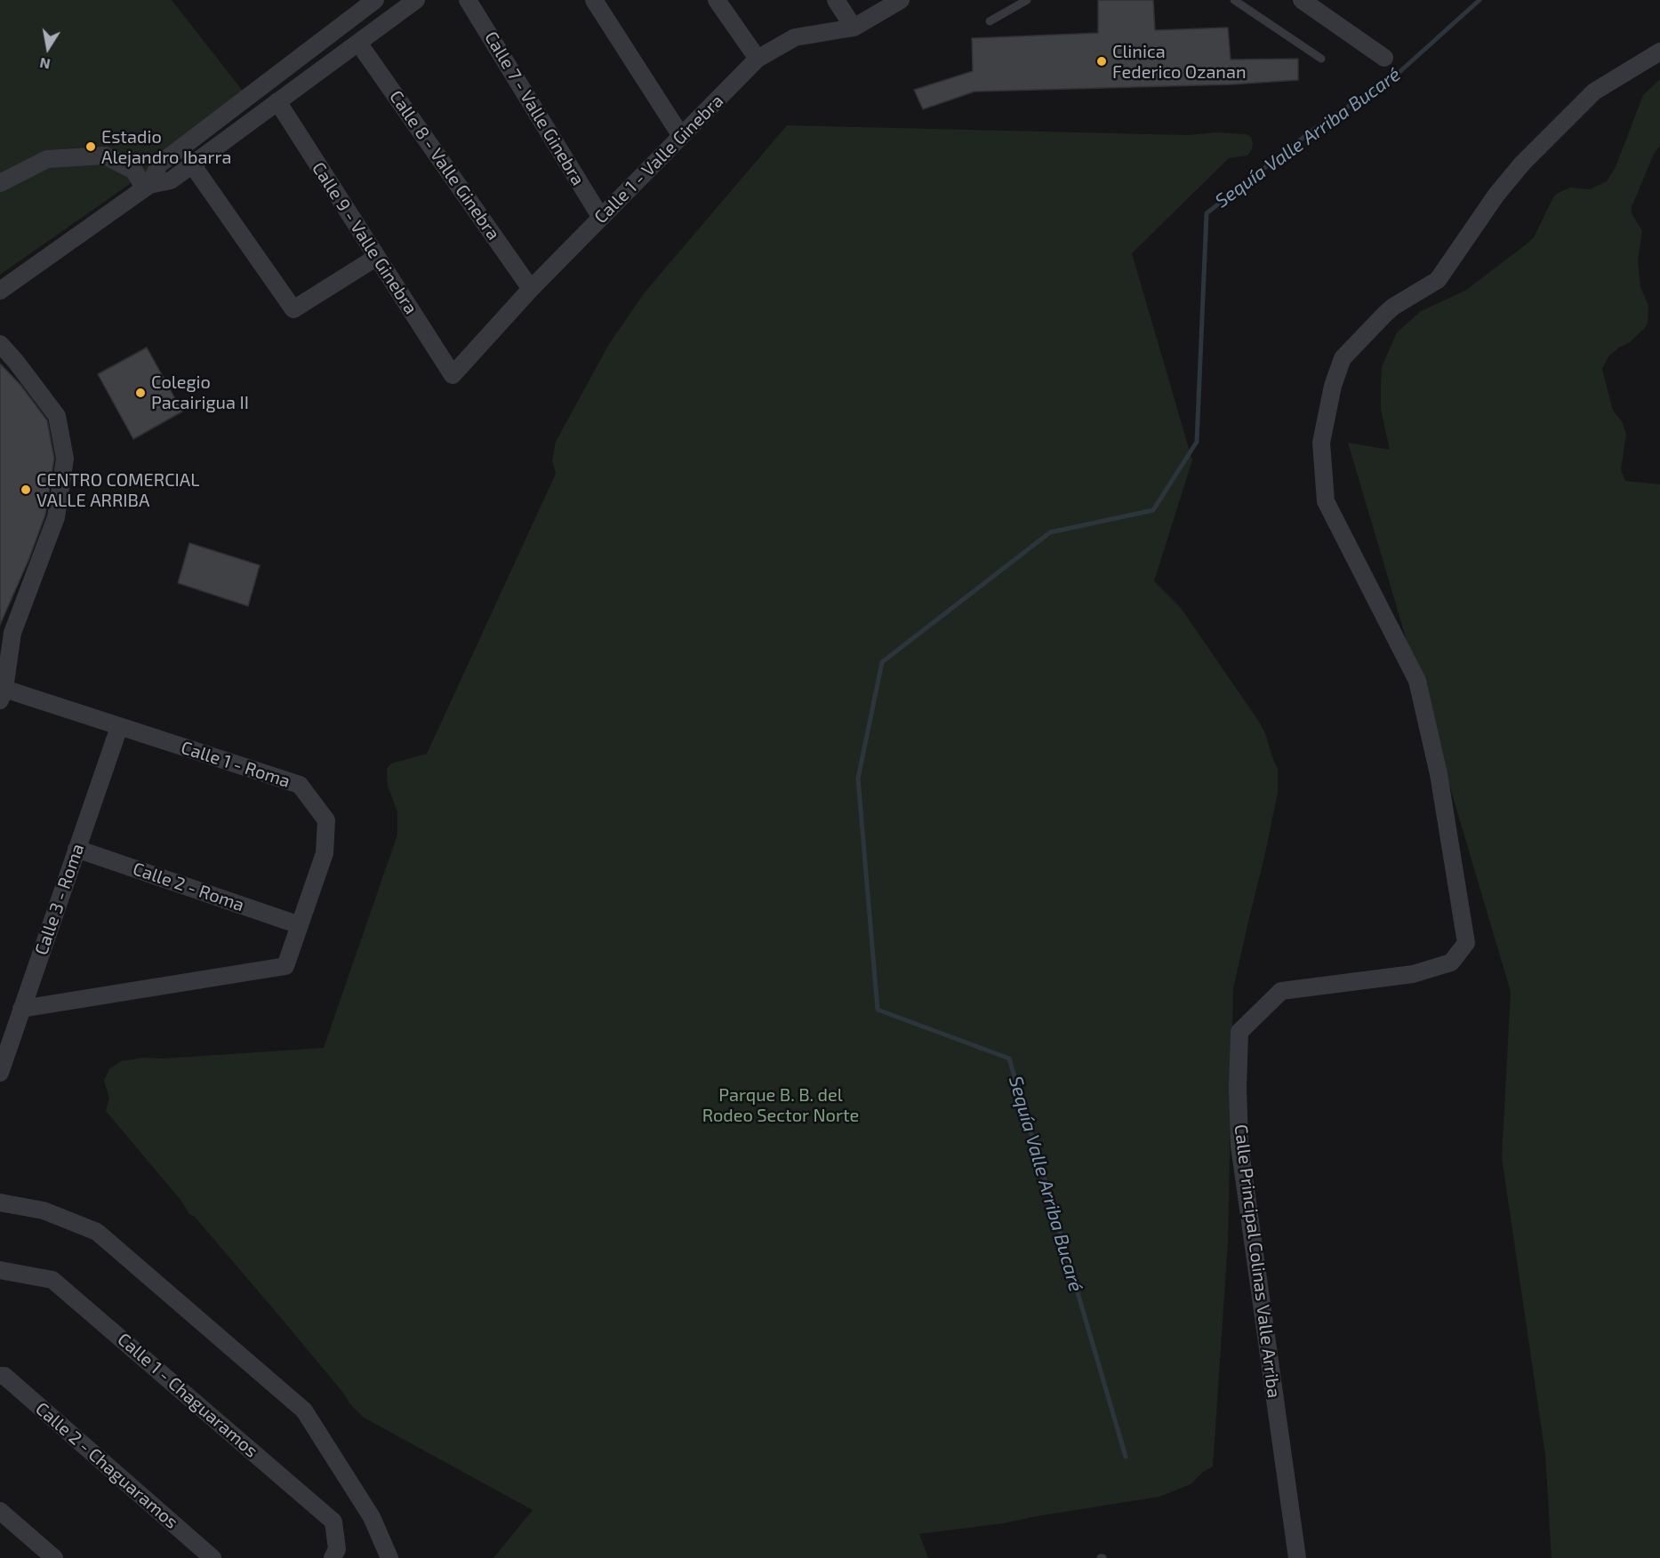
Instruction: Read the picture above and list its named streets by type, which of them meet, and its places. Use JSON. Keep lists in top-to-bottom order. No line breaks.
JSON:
{"streets":{"street":["Calle 7 - Valle Ginebra","Calle 1 - Valle Ginebra","Calle 8 - Valle Ginebra","Calle 9 - Valle Ginebra","Calle 1 - Roma","Calle 2 - Roma","Calle 3 - Roma","Calle Principal Colinas Valle Arriba","Calle 1 - Chaguaramos","Calle 2 - Chaguaramos"]},"crossings":[["Calle 7 - Valle Ginebra","Calle 1 - Valle Ginebra"],["Calle 1 - Valle Ginebra","Calle 8 - Valle Ginebra"],["Calle 1 - Valle Ginebra","Calle 9 - Valle Ginebra"],["Calle 1 - Roma","Calle 2 - Roma"],["Calle 1 - Roma","Calle 3 - Roma"],["Calle 2 - Roma","Calle 3 - Roma"]],"water":["Sequía Valle Arriba Bucaré"],"parks":["Parque B. B. del Rodeo Sector Norte"],"places":["Clinica Federico Ozanan","Estadio Alejandro Ibarra","Colegio Pacairigua II","CENTRO COMERCIAL VALLE ARRIBA"],"north":"bottom"}
